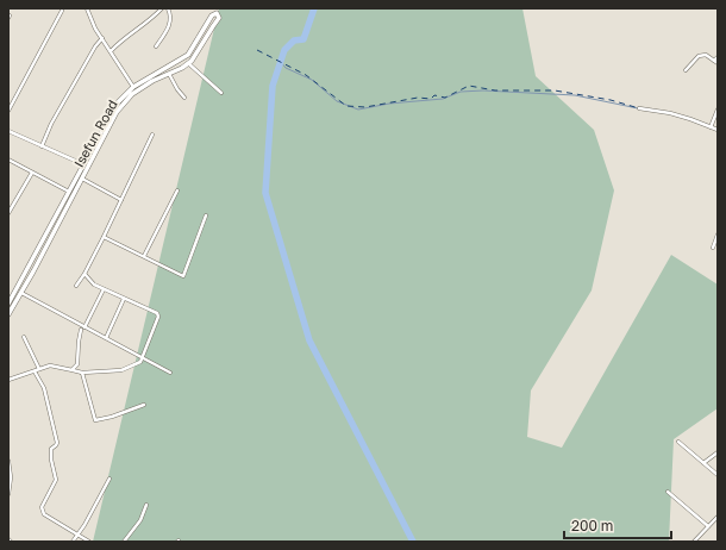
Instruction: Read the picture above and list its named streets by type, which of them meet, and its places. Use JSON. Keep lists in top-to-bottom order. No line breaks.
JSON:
{"streets":{"street":["Isefun Road"]},"scale_bar":"200 m"}
